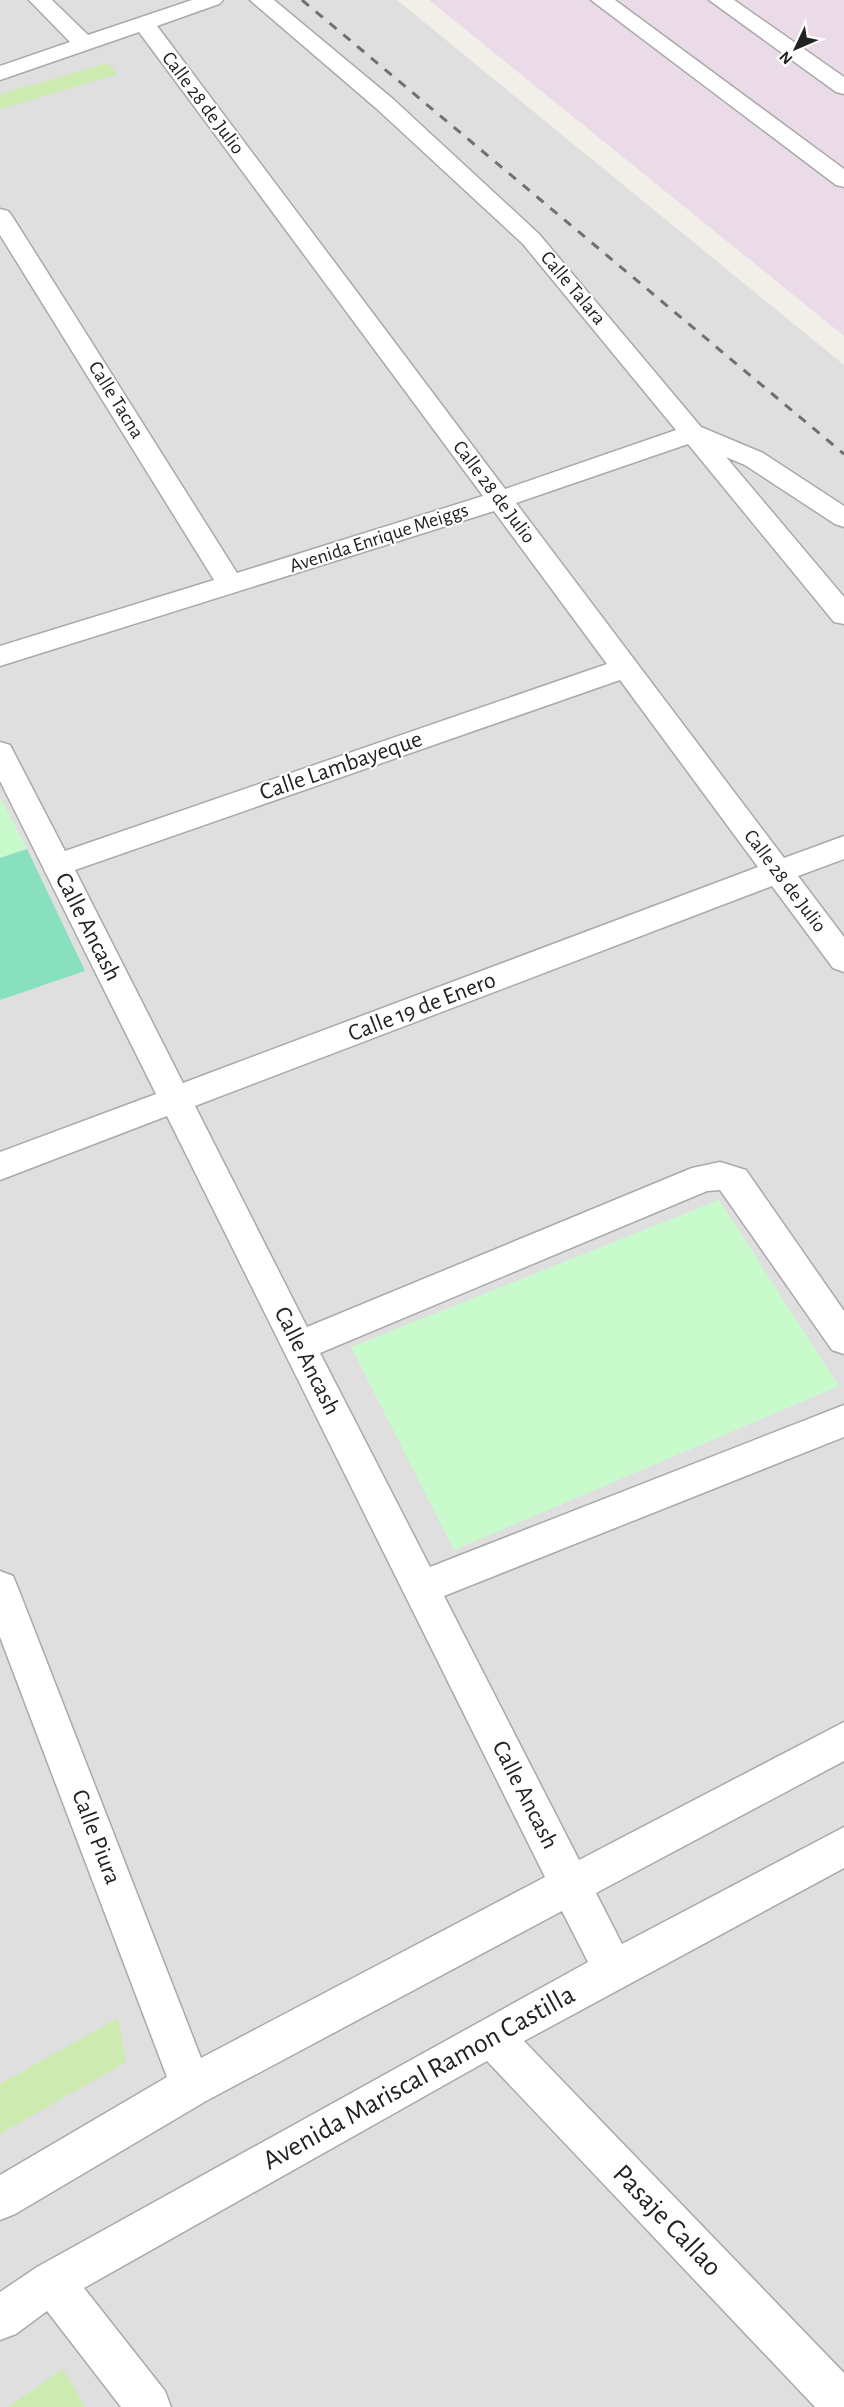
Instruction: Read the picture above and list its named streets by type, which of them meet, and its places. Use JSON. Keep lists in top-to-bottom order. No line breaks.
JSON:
{"streets":{"street":["Calle 28 de Julio","Calle Talara","Calle Tacna","Avenida Enrique Meiggs","Calle Lambayeque","Calle Ancash","Calle 19 de Enero","Calle Piura","Avenida Mariscal Ramon Castilla","Pasaje Callao"]},"crossings":[["Calle 28 de Julio","Avenida Enrique Meiggs"],["Calle 28 de Julio","Calle Lambayeque"],["Calle 28 de Julio","Calle 19 de Enero"],["Calle Talara","Avenida Enrique Meiggs"],["Calle Tacna","Avenida Enrique Meiggs"],["Calle Lambayeque","Calle Ancash"],["Calle Ancash","Calle 19 de Enero"],["Calle Ancash","Avenida Mariscal Ramon Castilla"],["Avenida Mariscal Ramon Castilla","Pasaje Callao"]],"north":"bottom left"}
